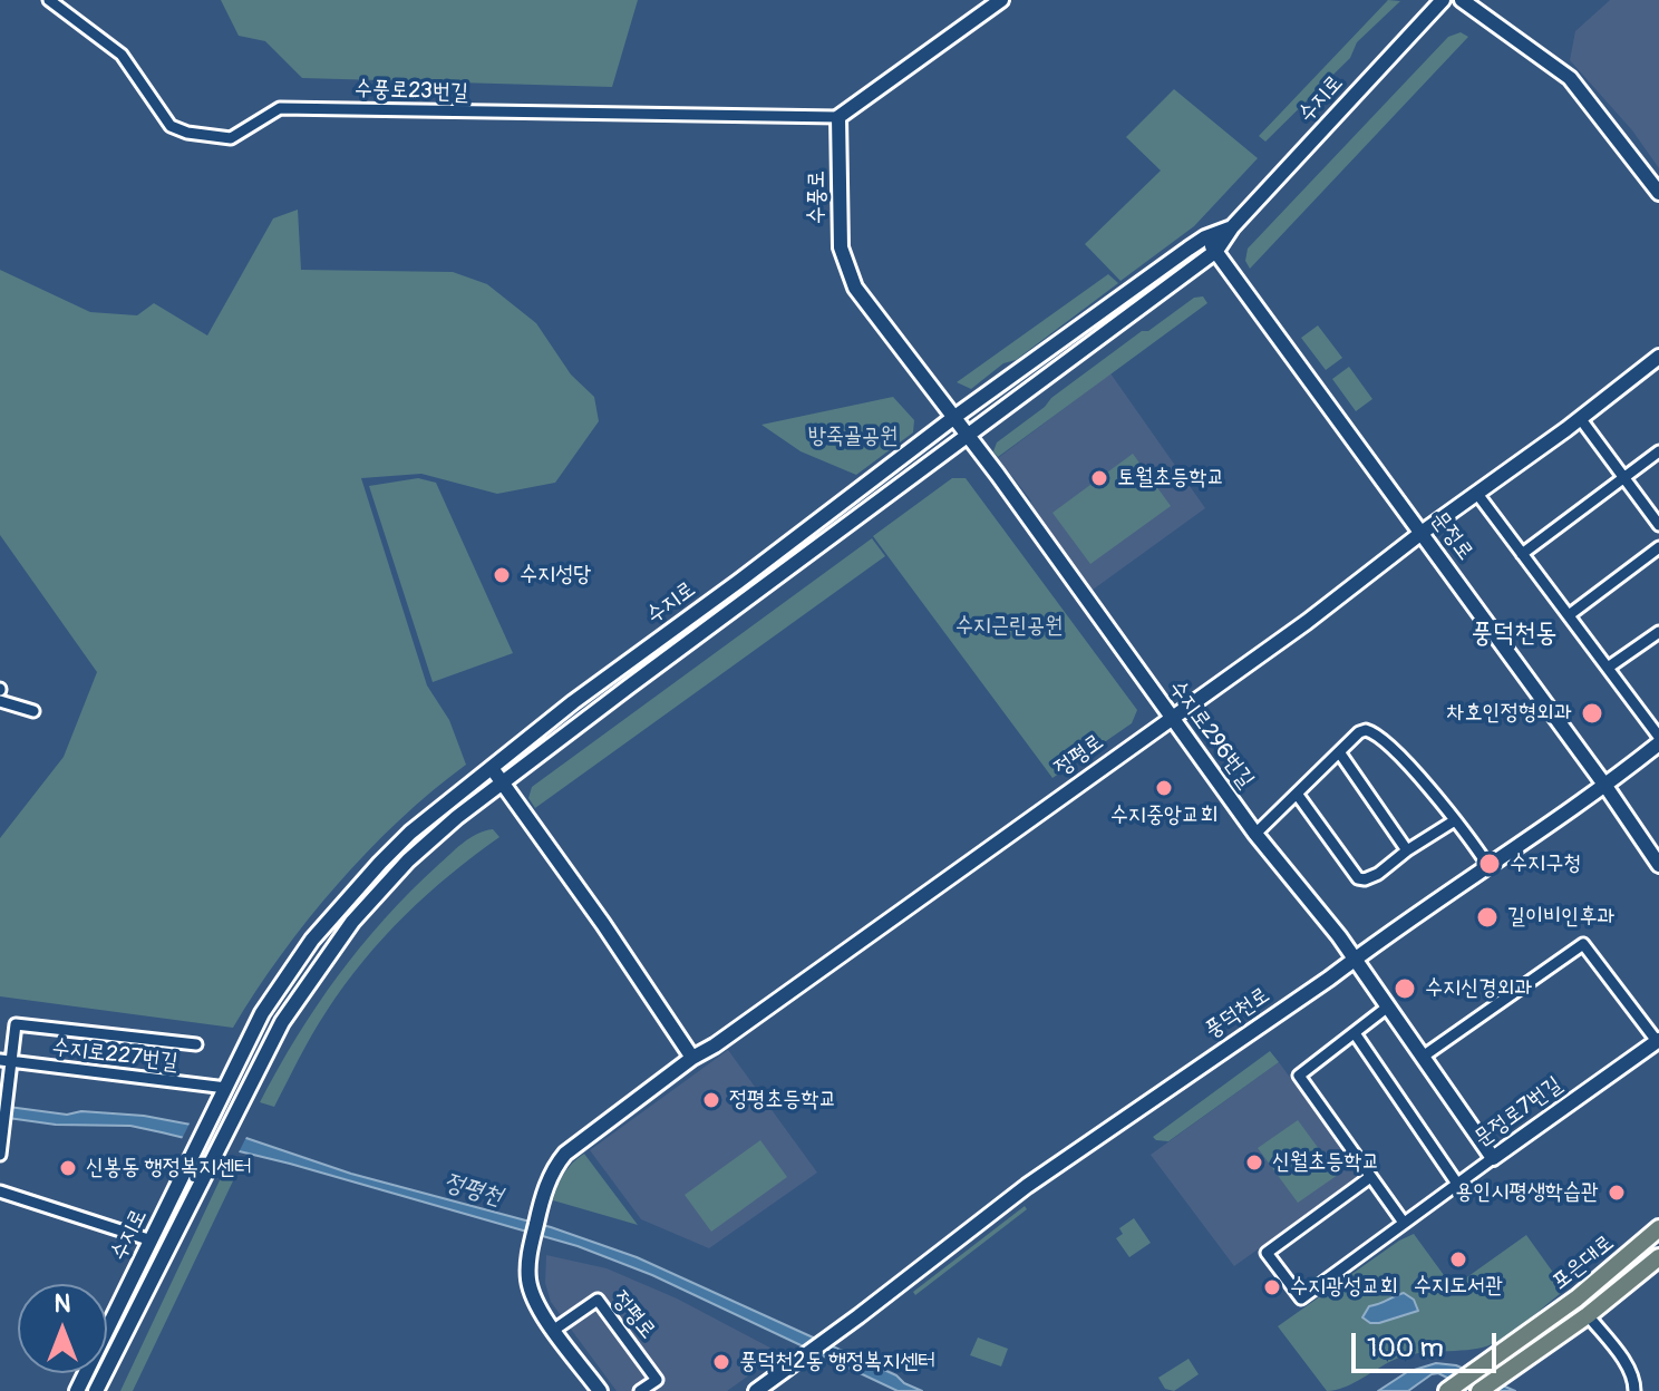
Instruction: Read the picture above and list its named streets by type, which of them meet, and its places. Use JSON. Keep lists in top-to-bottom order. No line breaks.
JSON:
{"streets":{"main road":["수지로","수풍로","문정로","수지로296번길","정평로","풍덕천로","문정로7번길","포은대로"],"street":["수풍로23번길","수지로227번길"]},"crossings":[["수풍로23번길","수풍로"],["수지로","수풍로"],["수지로","문정로"],["수지로","수지로296번길"],["수지로","수지로227번길"],["수풍로","수지로296번길"],["문정로","정평로"],["문정로","풍덕천로"],["수지로296번길","정평로"],["수지로296번길","풍덕천로"],["수지로296번길","문정로7번길"]],"districts":["풍덕천동"],"water":["정평천"],"parks":["방죽골공원","수지근린공원"],"places":["토월초등학교","수지성당","차호인정형외과","수지중앙교회","수지구청","길이비인후과","수지신경외과","정평초등학교","신월초등학교","신봉동 행정복지센터","용인시평생학습관","수지도서관","수지광성교회","풍덕천2동 행정복지센터"],"scale_bar":"100 m","north":"top"}
